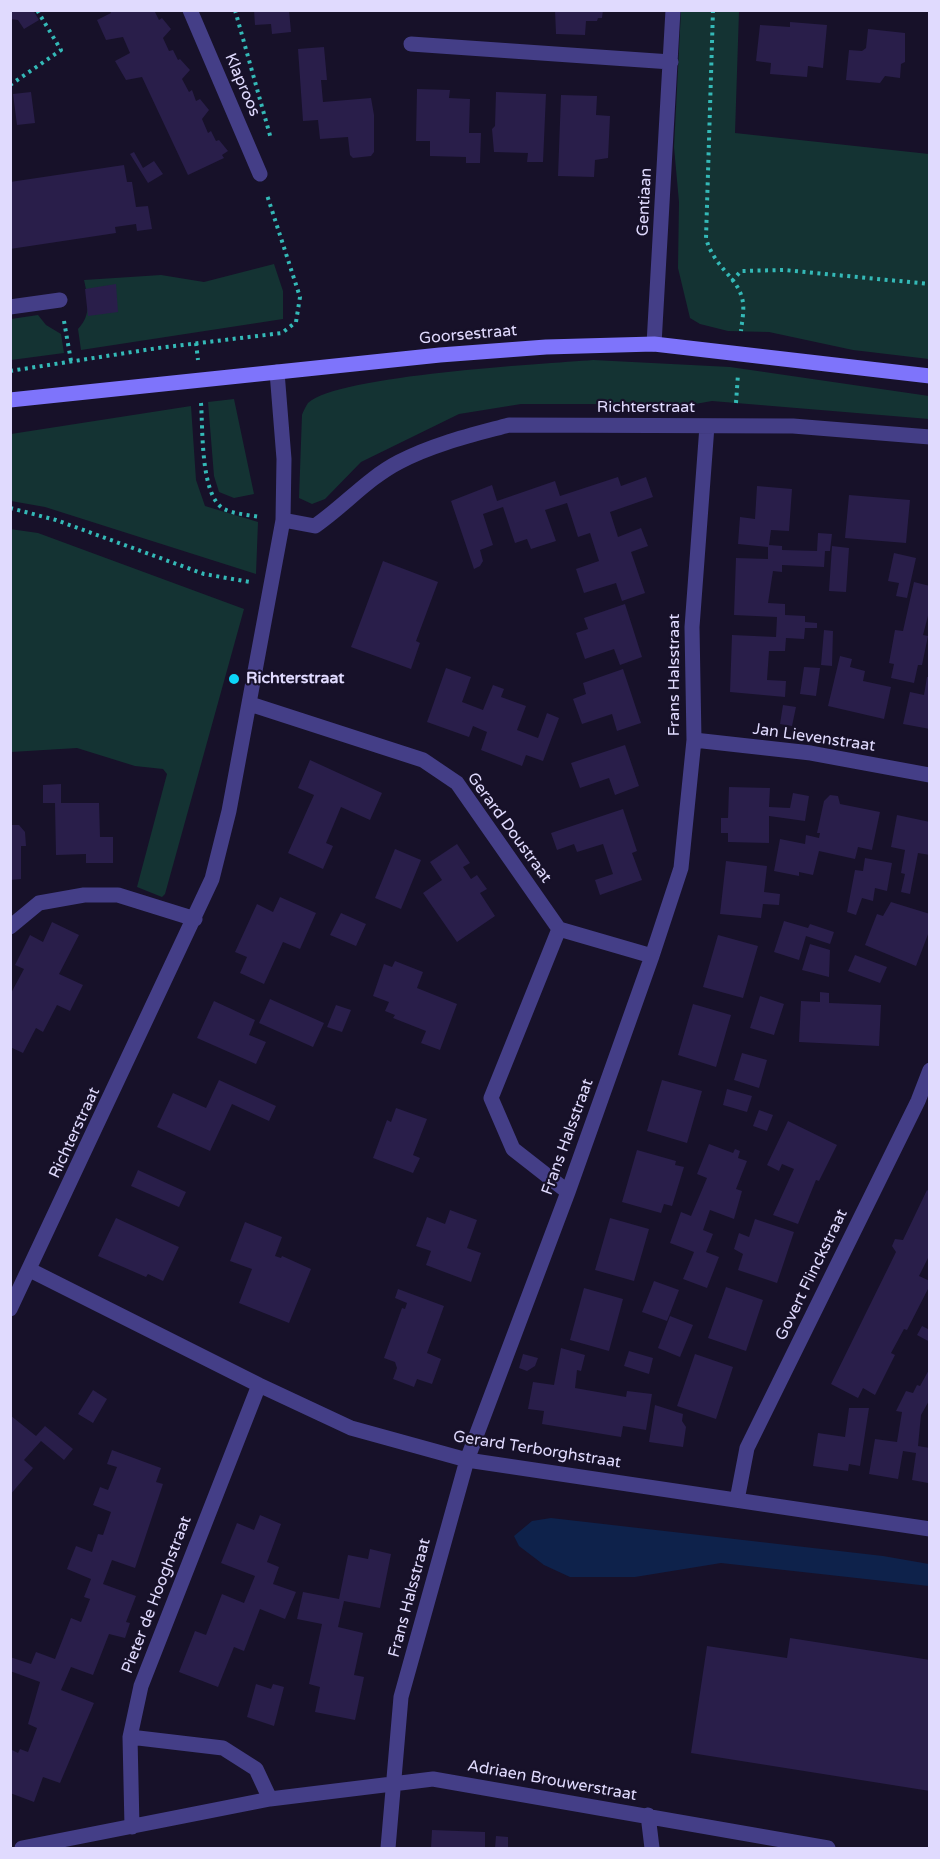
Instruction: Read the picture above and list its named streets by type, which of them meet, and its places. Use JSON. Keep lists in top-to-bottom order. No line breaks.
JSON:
{"streets":{"main road":["Goorsestraat"],"street":["Klaproos","Gentiaan","Richterstraat","Frans Halsstraat","Jan Lievenstraat","Gerard Doustraat","Govert Flinckstraat","Gerard Terborghstraat","Pieter de Hooghstraat","Adriaen Brouwerstraat"]},"crossings":[["Gentiaan","Goorsestraat"],["Goorsestraat","Richterstraat"],["Richterstraat","Frans Halsstraat"],["Richterstraat","Gerard Doustraat"],["Richterstraat","Gerard Terborghstraat"],["Frans Halsstraat","Jan Lievenstraat"],["Frans Halsstraat","Gerard Terborghstraat"],["Frans Halsstraat","Adriaen Brouwerstraat"],["Govert Flinckstraat","Gerard Terborghstraat"],["Gerard Terborghstraat","Pieter de Hooghstraat"],["Pieter de Hooghstraat","Adriaen Brouwerstraat"]],"places":["Richterstraat"]}
